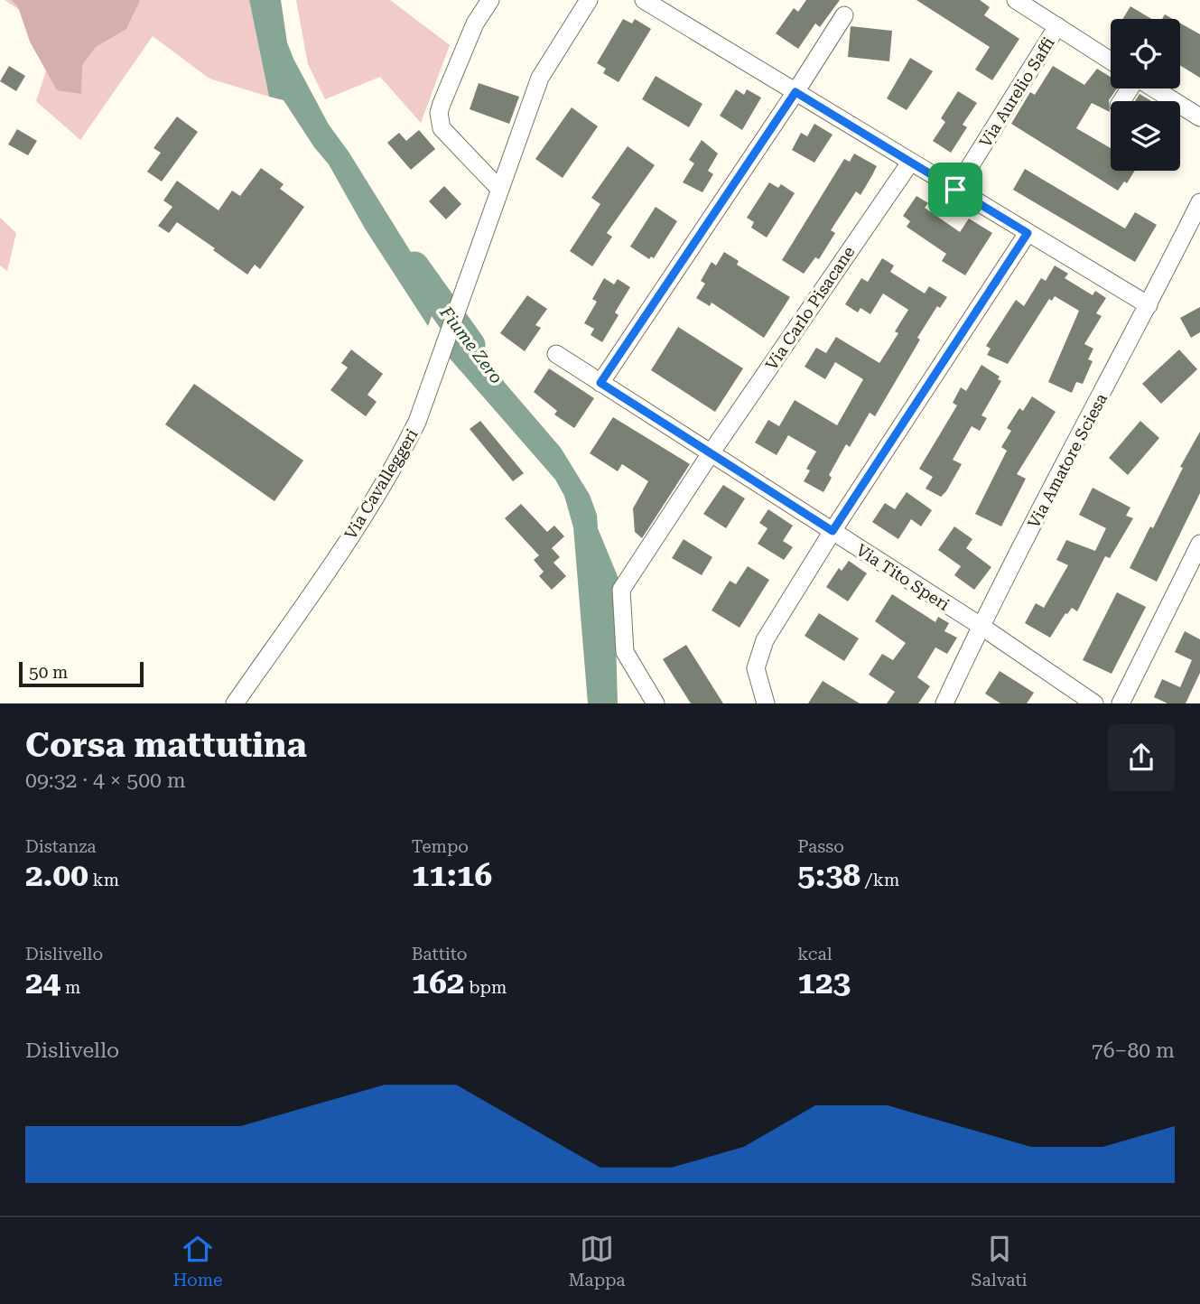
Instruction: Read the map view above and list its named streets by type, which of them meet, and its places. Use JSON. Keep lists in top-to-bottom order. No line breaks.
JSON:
{"streets":{"street":["Via Aurelio Saffi","Via Carlo Pisacane","Via Amatore Sciesa","Via Cavalleggeri","Via Tito Speri"]},"crossings":[["Via Carlo Pisacane","Via Tito Speri"],["Via Amatore Sciesa","Via Tito Speri"]],"water":["Fiume Zero"],"scale_bar":"50 m","page":{"scale":"50 m","heading":["Corsa mattutina","09:32 · 4 × 500 m"],"stats":[["Distanza","2.00 km"],["Tempo","11:16"],["Passo","5:38 /km"],["Dislivello","24 m"],["Battito","162 bpm"],["kcal","123"]],"chart":["Dislivello","76–80 m"],"tabs":["Home","Mappa","Salvati"]}}
